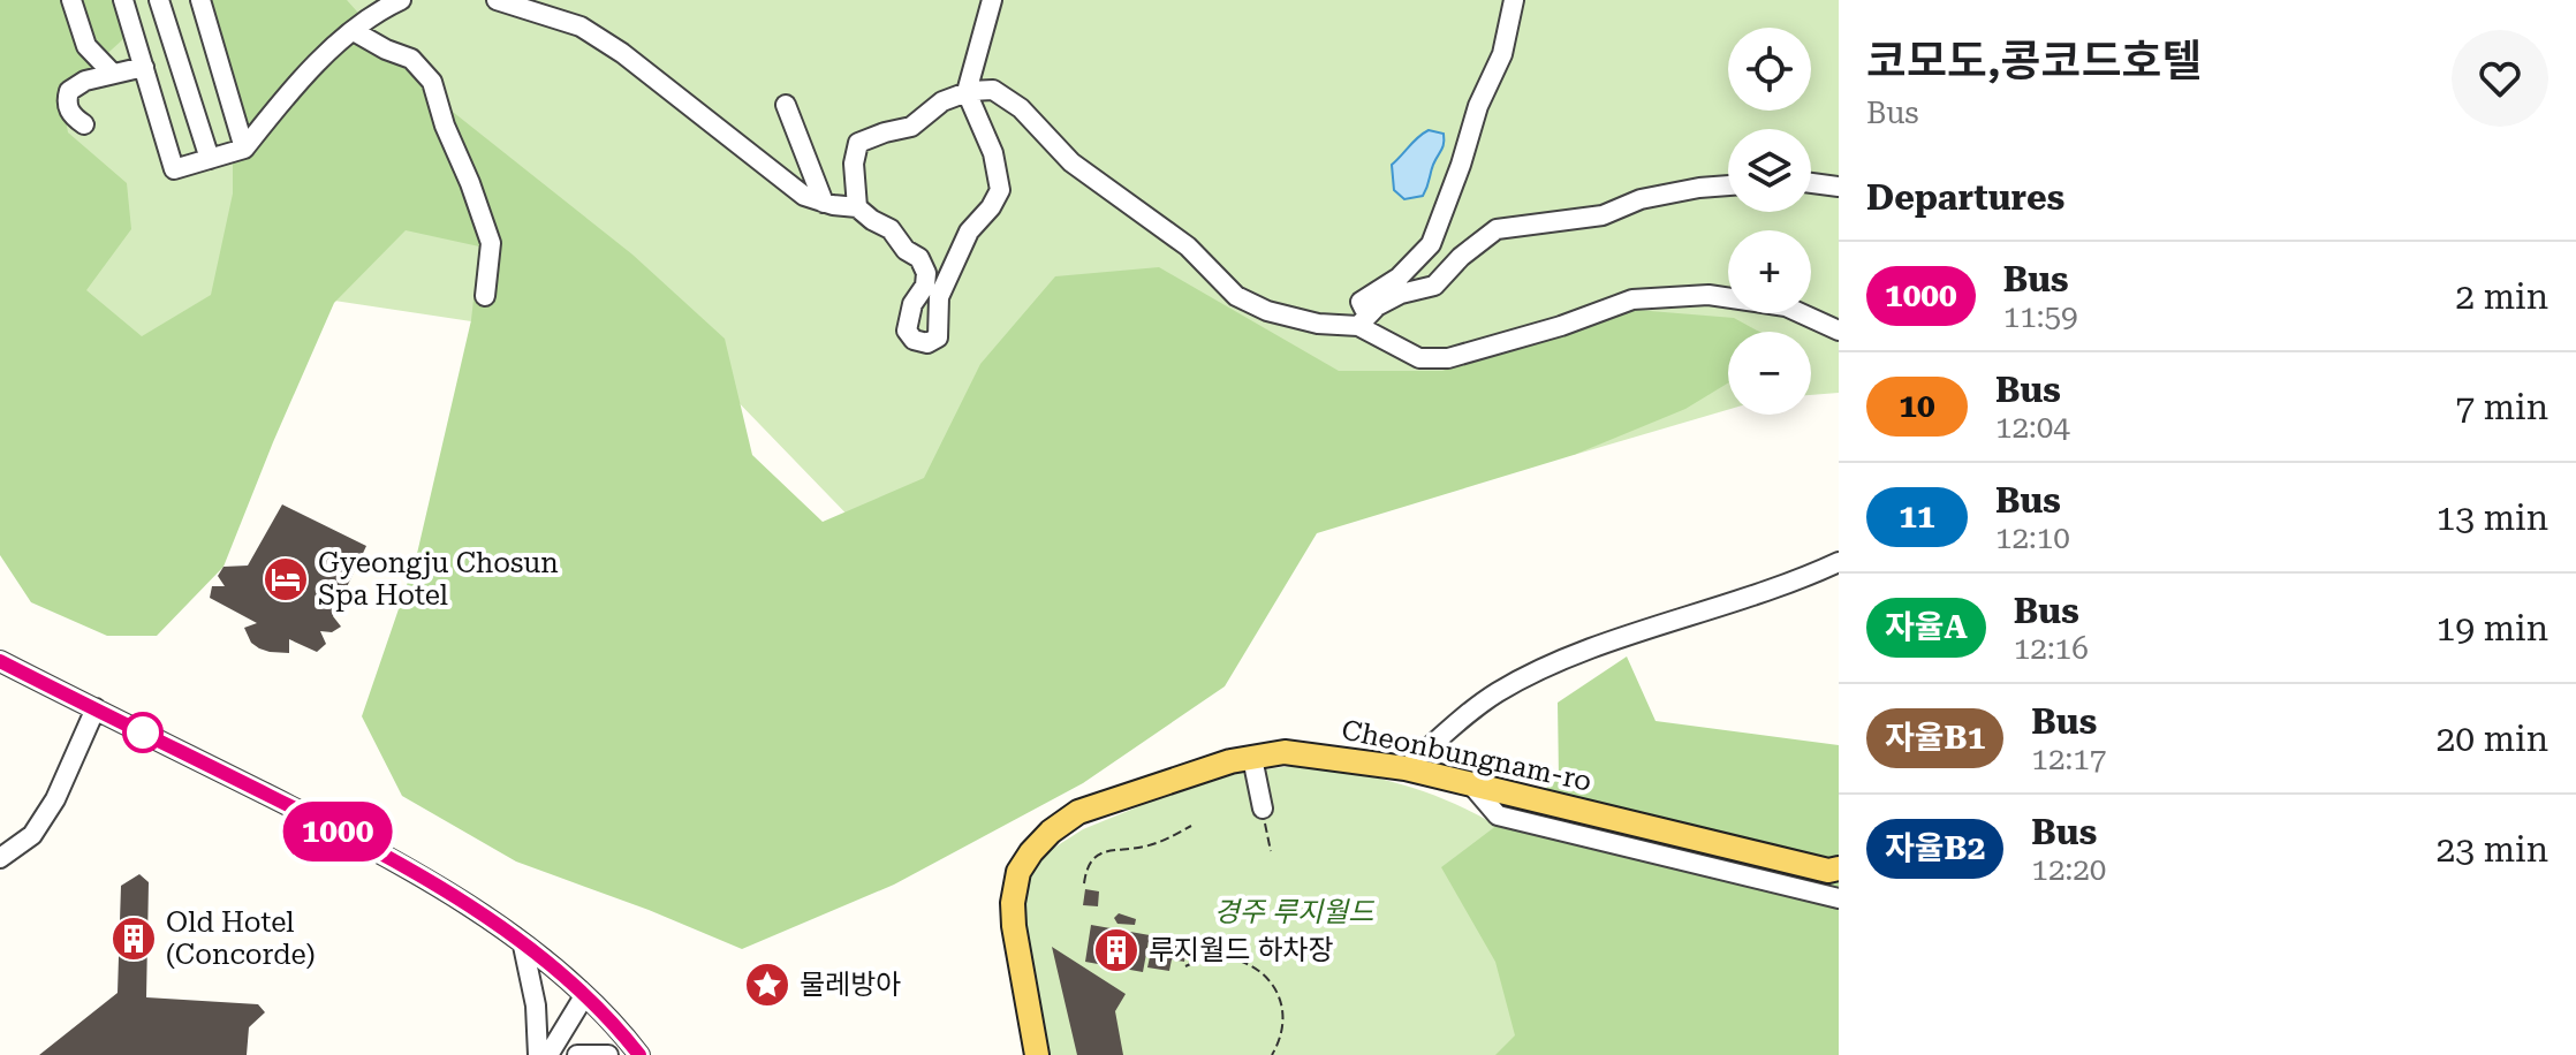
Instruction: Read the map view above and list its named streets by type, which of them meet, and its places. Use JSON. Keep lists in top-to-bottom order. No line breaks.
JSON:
{"streets":{"main road":["Cheonbungnam-ro"]},"parks":["경주 루지월드"],"places":{"hotel":["Gyeongju Chosun Spa Hotel"],"building":["Old Hotel (Concorde)","루지월드 하차장"],"place":["물레방아"]},"lines":["bus line 1000"],"page":{"on_map":"1000","heading":[["코모도,콩코드호텔","Bus"],"Departures"],"map_buttons":["+","−"],"list":[{"mark":"1000","name":"Bus","note":"11:59","value":"2 min"},{"mark":"10","name":"Bus","note":"12:04","value":"7 min"},{"mark":"11","name":"Bus","note":"12:10","value":"13 min"},{"mark":"자율A","name":"Bus","note":"12:16","value":"19 min"},{"mark":"자율B1","name":"Bus","note":"12:17","value":"20 min"},{"mark":"자율B2","name":"Bus","note":"12:20","value":"23 min"}]}}
